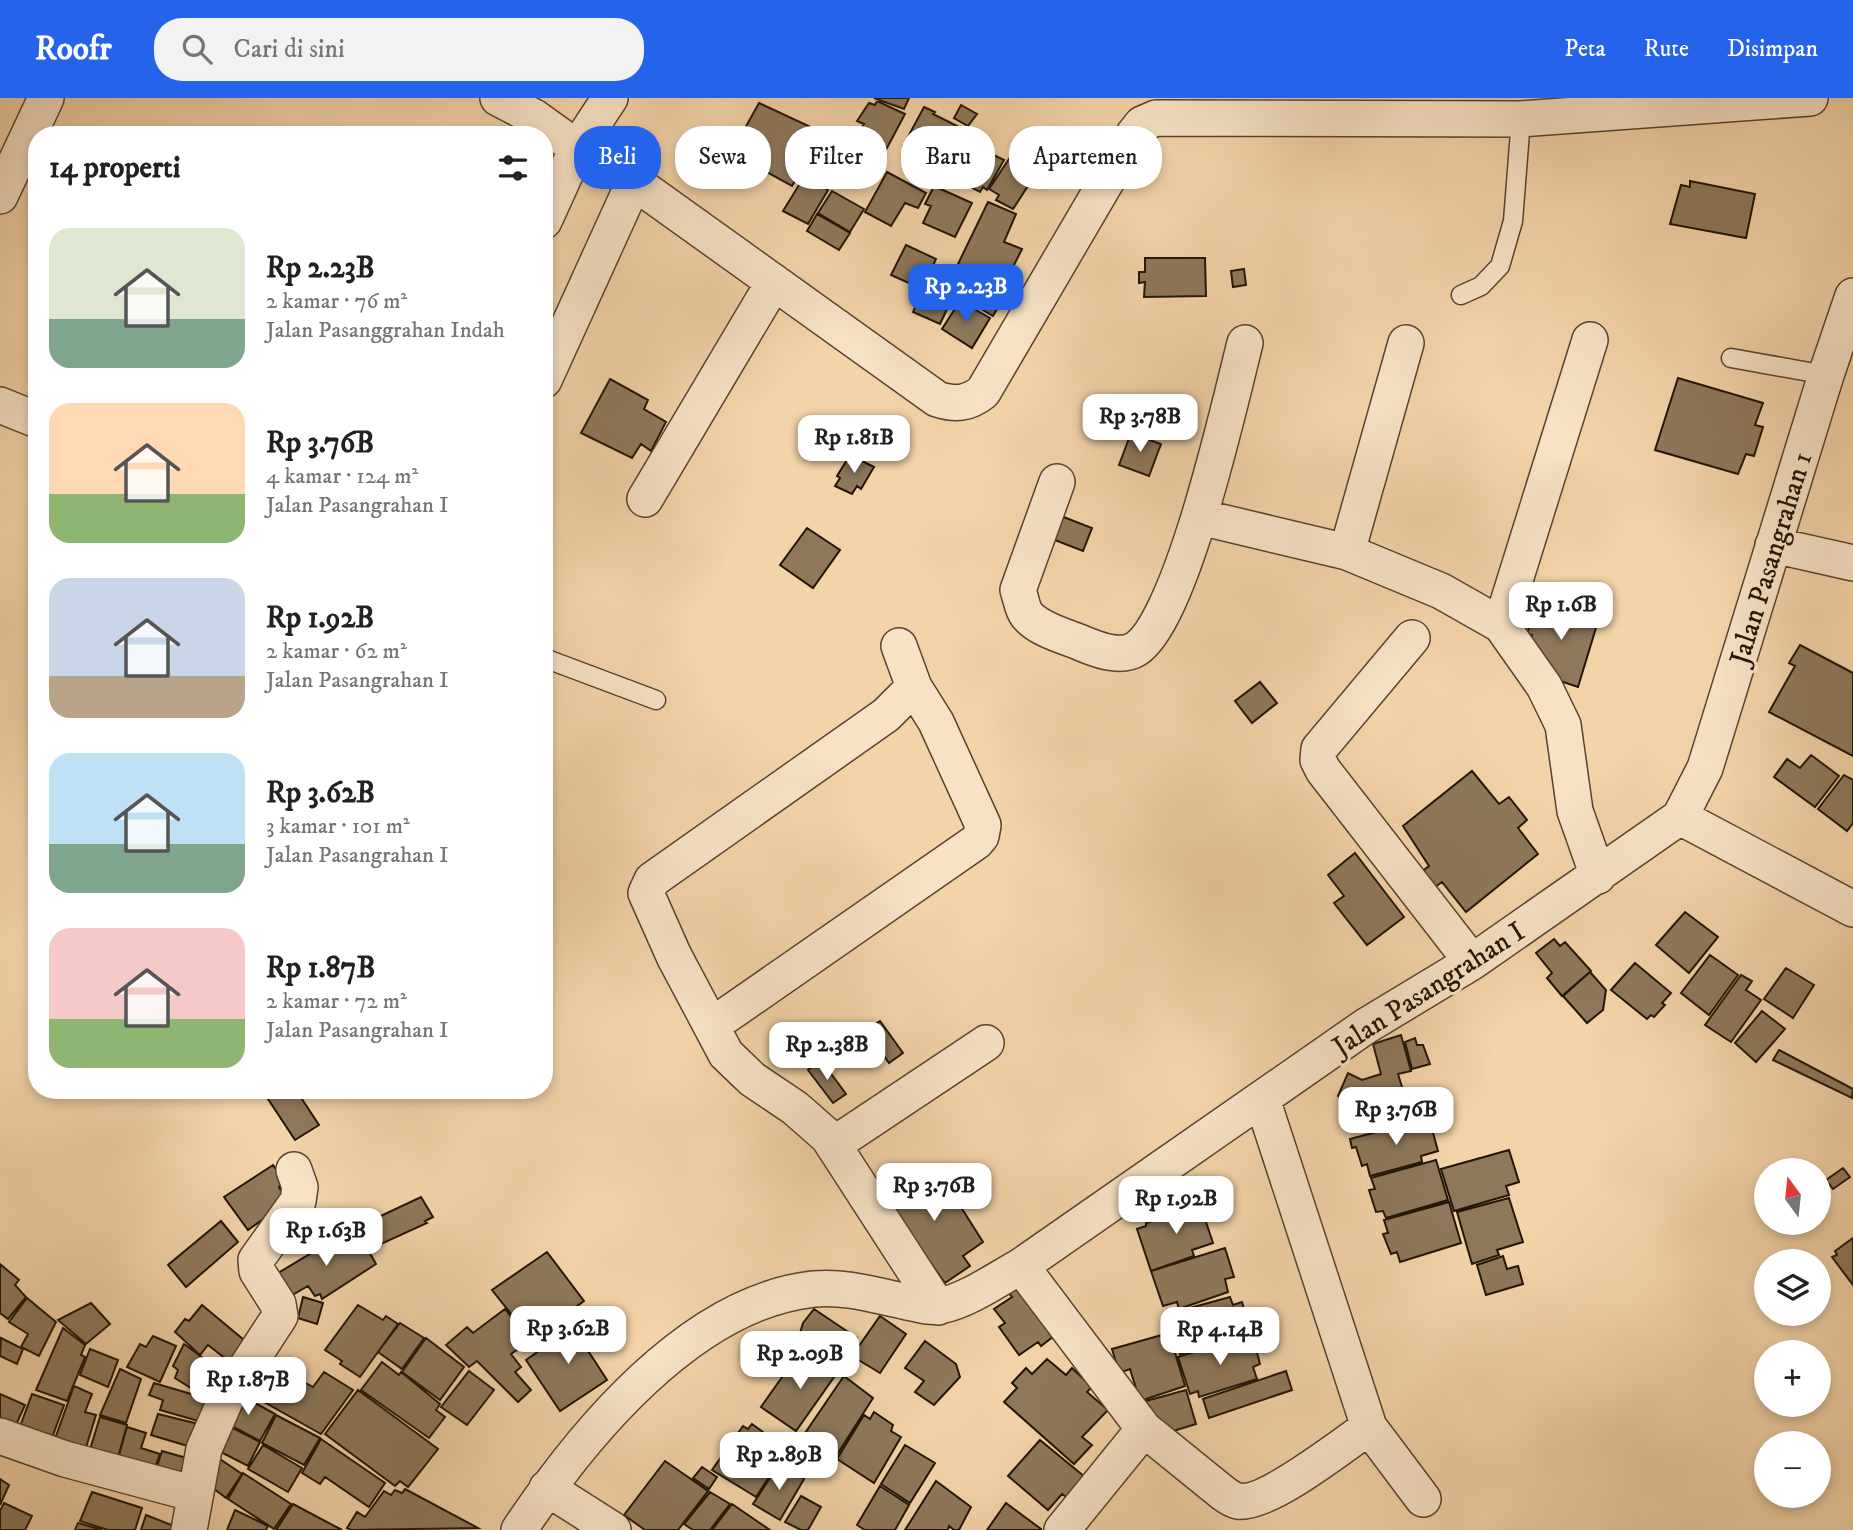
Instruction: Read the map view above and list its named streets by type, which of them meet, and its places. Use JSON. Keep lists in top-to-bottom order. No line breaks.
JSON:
{"streets":{"street":["Jalan Pasangrahan 1","Jalan Pasangrahan I"]},"crossings":[["Jalan Pasangrahan 1","Jalan Pasangrahan I"]],"north":"top","page":{"header":"Roofr","search":"Cari di sini","nav":["Peta","Rute","Disimpan"],"chip":["Beli","Sewa","Filter","Baru","Apartemen"],"heading":"14 properti","list":[{"name":"Rp 2.23B","note":"2 kamar · 76 m² · Jalan Pasanggrahan Indah"},{"name":"Rp 3.76B","note":"4 kamar · 124 m² · Jalan Pasangrahan I"},{"name":"Rp 1.92B","note":"2 kamar · 62 m² · Jalan Pasangrahan I"},{"name":"Rp 3.62B","note":"3 kamar · 101 m² · Jalan Pasangrahan I"},{"name":"Rp 1.87B","note":"2 kamar · 72 m² · Jalan Pasangrahan I"}],"price":["Rp 2.23B","Rp 3.78B","Rp 1.81B","Rp 1.6B","Rp 2.38B","Rp 3.76B","Rp 3.76B","Rp 1.92B","Rp 1.63B","Rp 3.62B","Rp 4.14B","Rp 2.09B","Rp 1.87B","Rp 2.89B"],"map_buttons":["+","−"]}}
